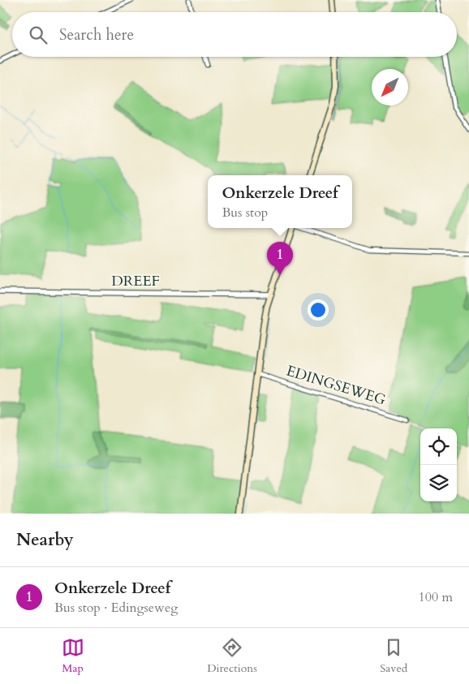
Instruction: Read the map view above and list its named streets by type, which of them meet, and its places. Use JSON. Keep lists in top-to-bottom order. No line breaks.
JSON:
{"streets":{"street":["DREEF","EDINGSEWEG"]},"north":"bottom left","page":{"search":"Search here","popup":["Onkerzele Dreef","Bus stop"],"pins":"1","heading":"Nearby","list":[{"mark":"1","name":"Onkerzele Dreef","note":"Bus stop · Edingseweg","value":"100 m"}],"nav":["Map","Directions","Saved"]}}
